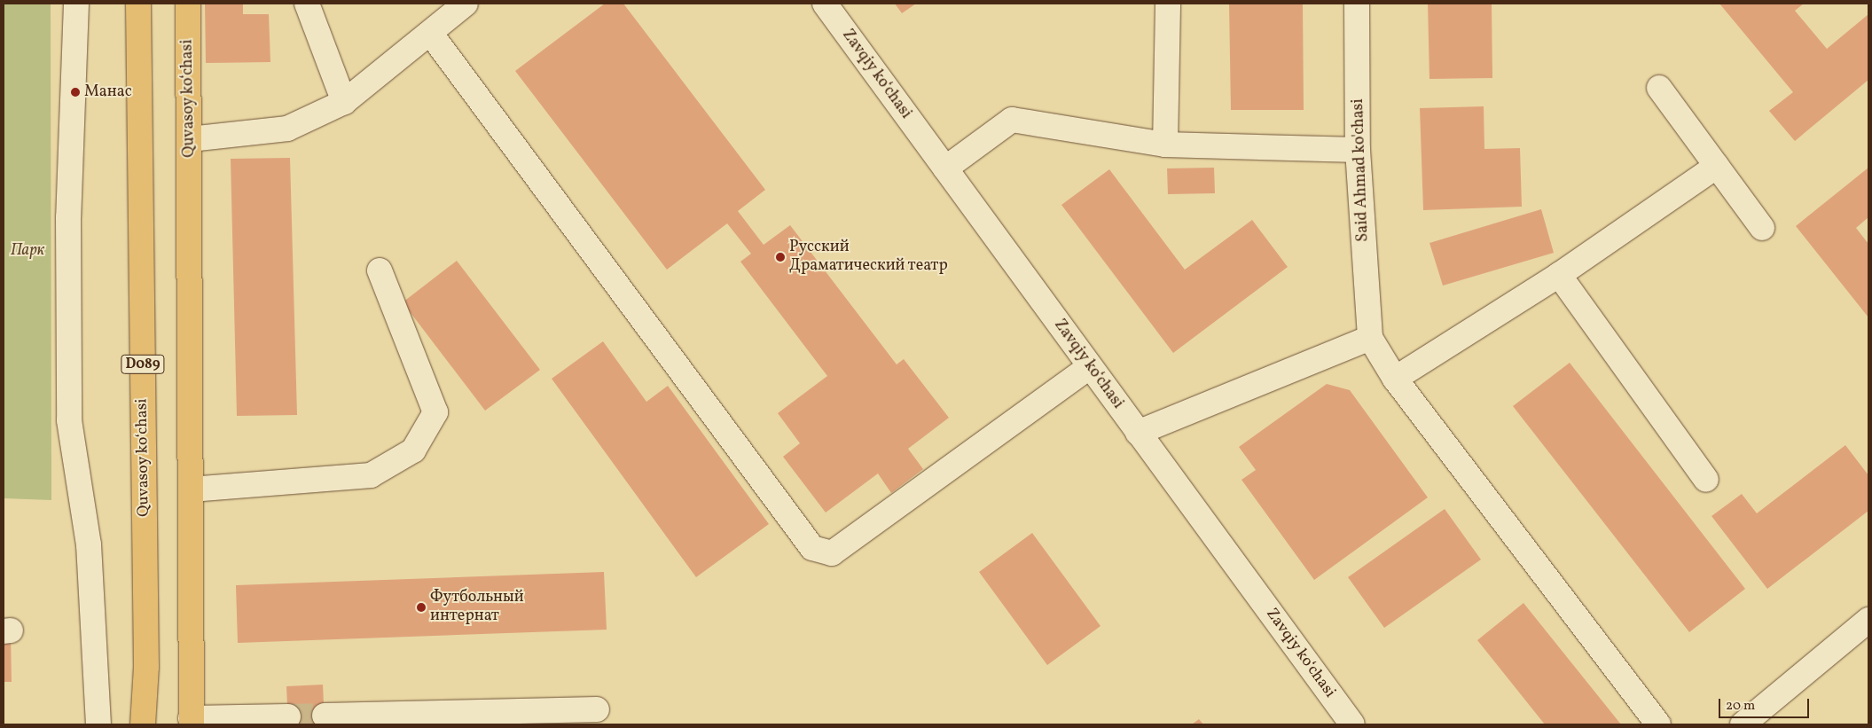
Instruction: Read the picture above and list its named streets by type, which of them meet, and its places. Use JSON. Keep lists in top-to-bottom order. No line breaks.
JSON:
{"streets":{"main road":["Quvasoy koʻchasi","D089"],"street":["Zavqiy koʻchasi","Said Ahmad ko'chasi"]},"parks":["Парк"],"places":["Манас","Русский Драматический театр","Футбольный интернат"],"scale_bar":"20 m"}
